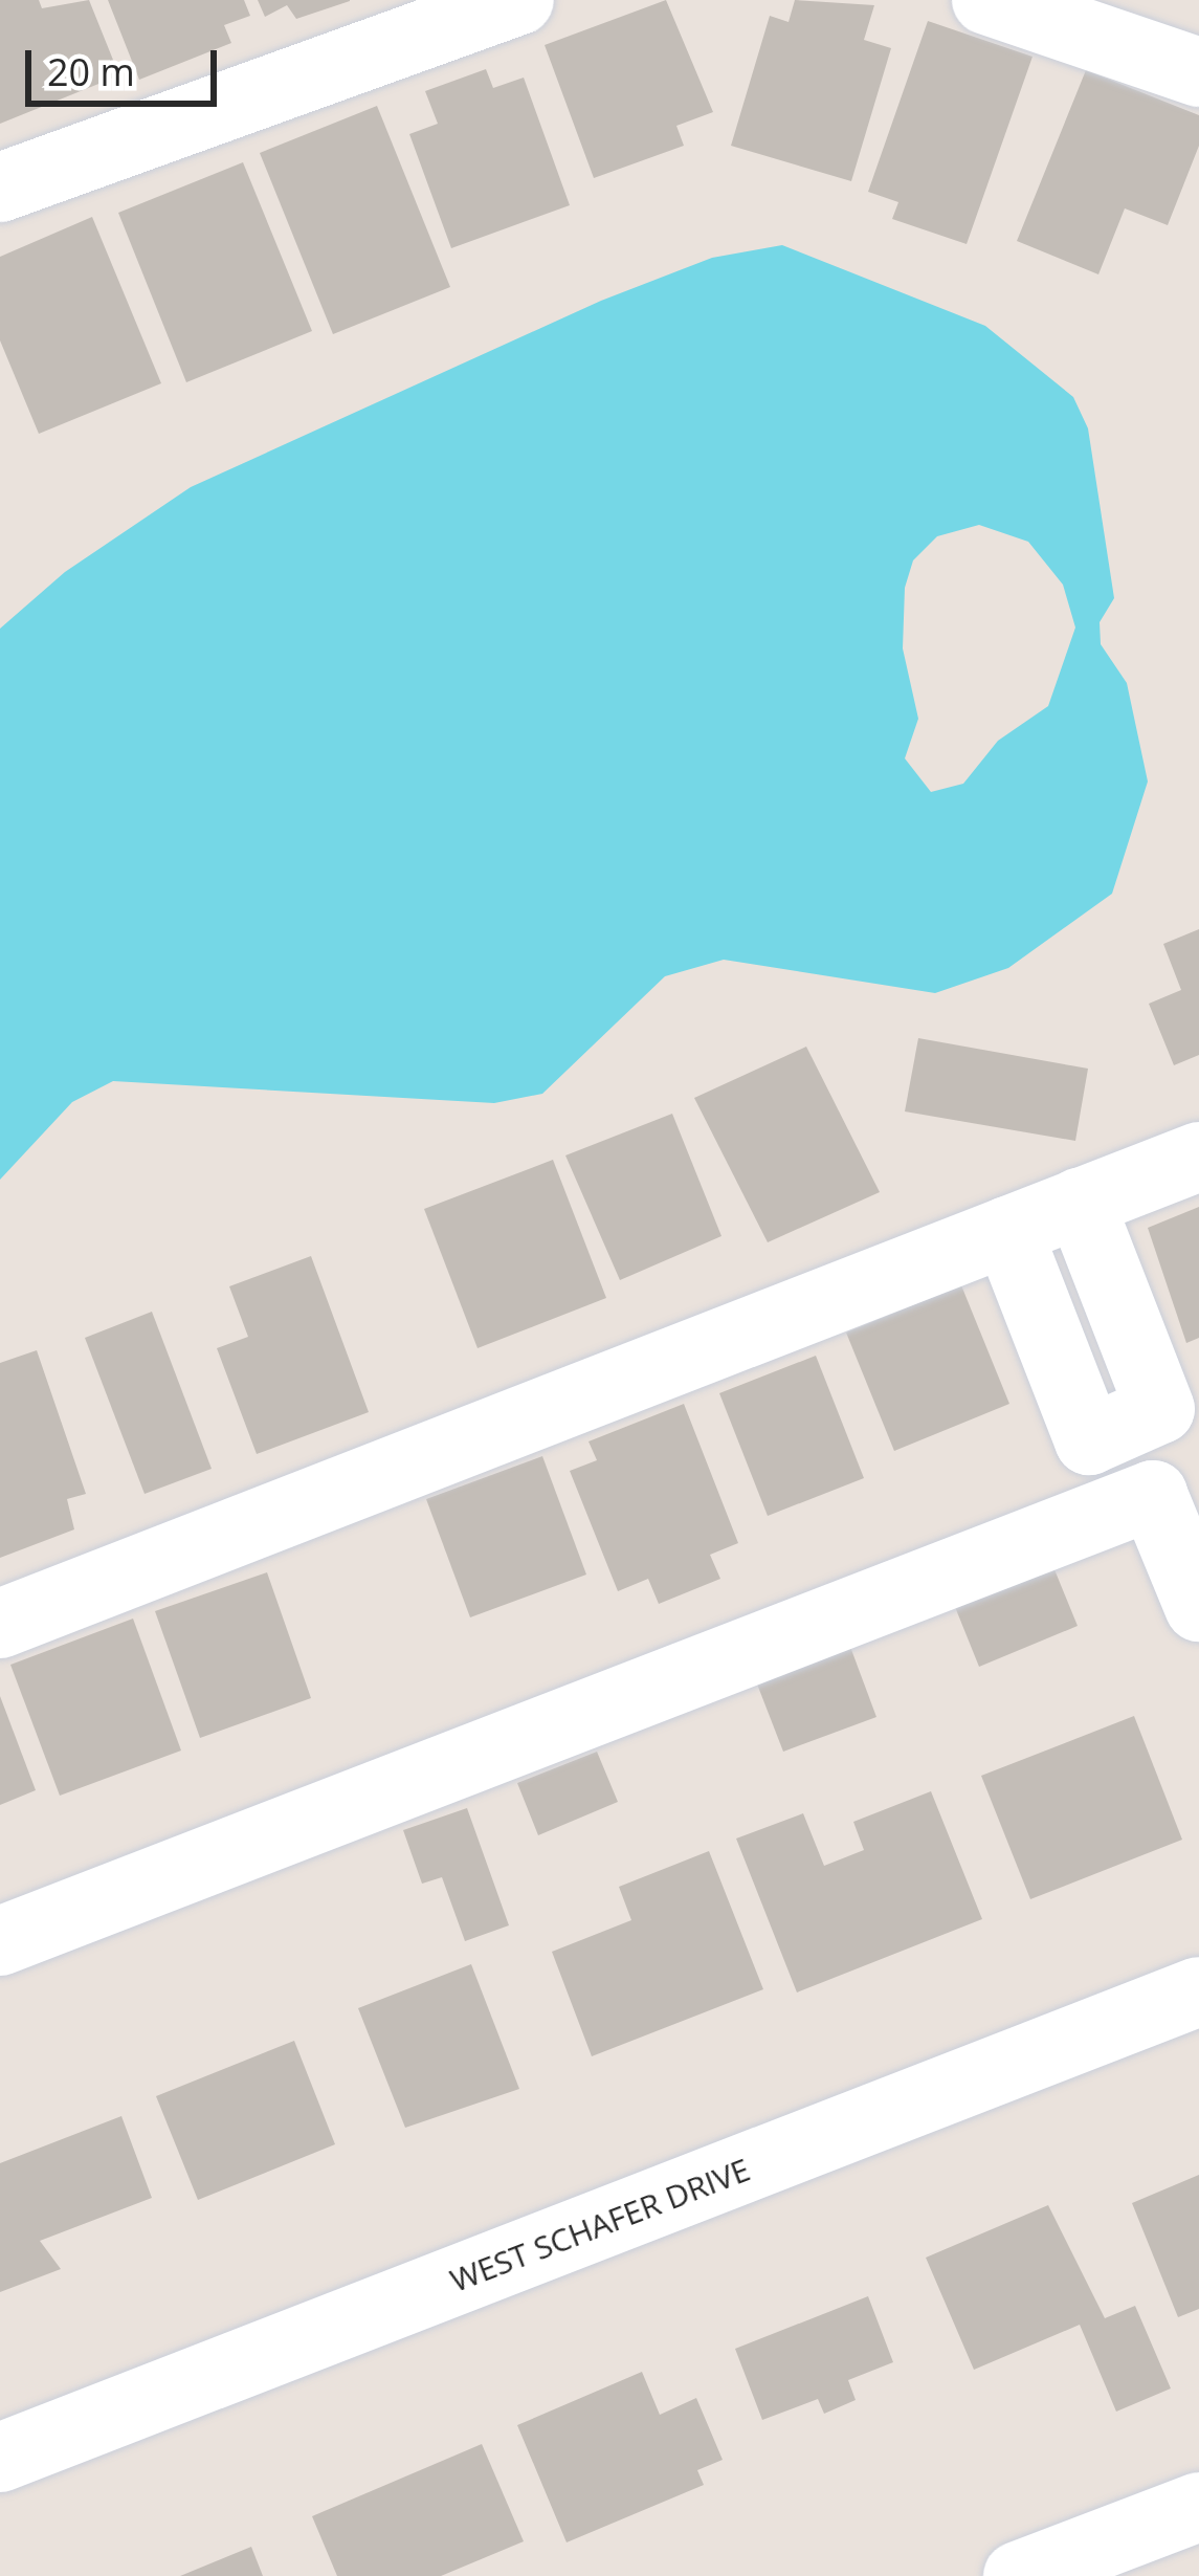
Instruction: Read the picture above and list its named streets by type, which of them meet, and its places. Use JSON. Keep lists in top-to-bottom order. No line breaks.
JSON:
{"streets":{"street":["WEST SCHAFER DRIVE"]},"scale_bar":"20 m"}
